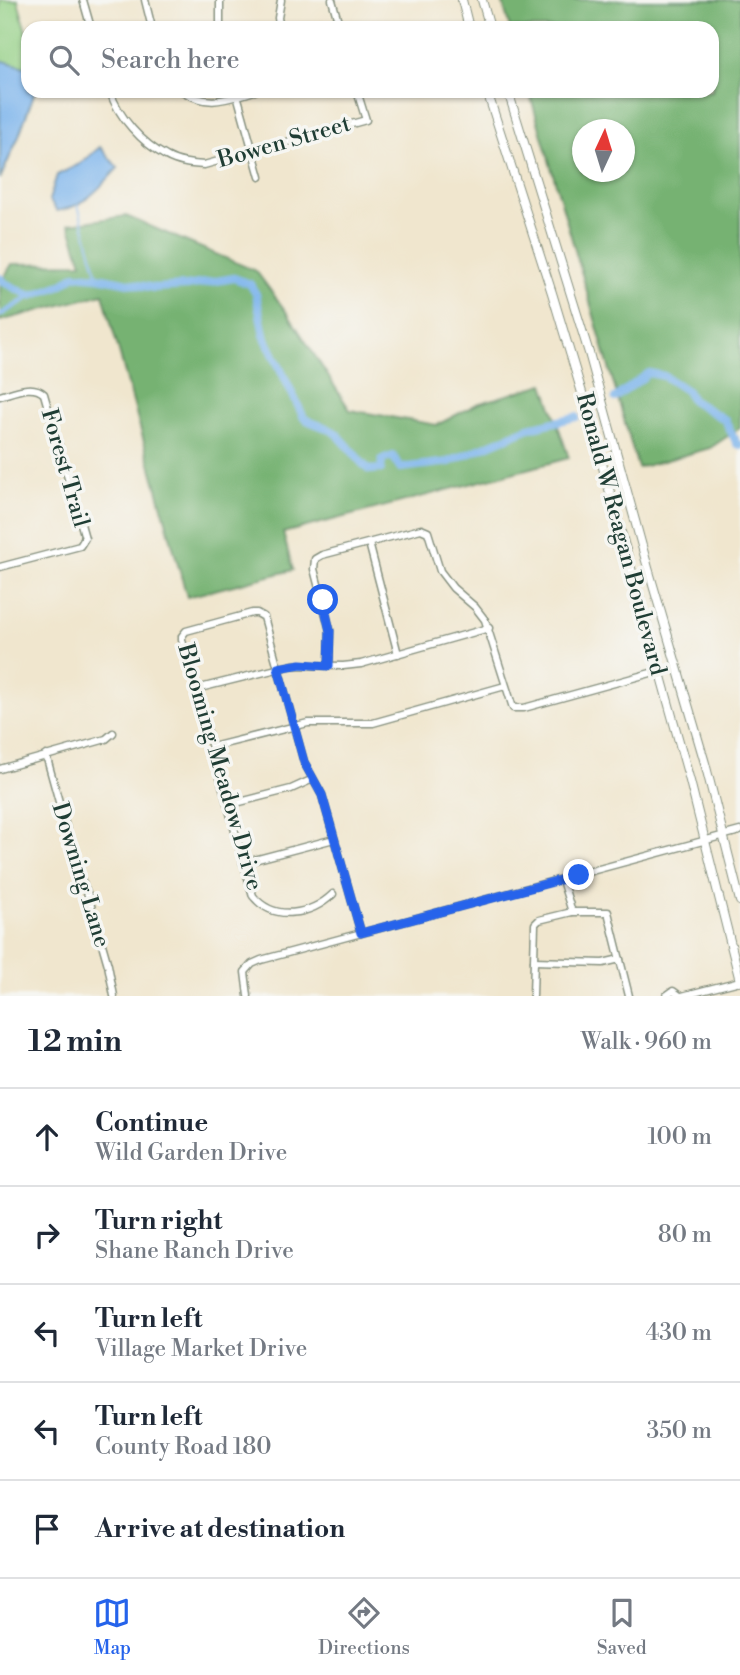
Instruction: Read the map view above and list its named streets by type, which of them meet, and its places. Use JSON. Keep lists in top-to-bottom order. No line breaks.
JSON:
{"streets":{"main road":["Ronald W Reagan Boulevard"],"street":["Bowen Street","Forest Trail","Blooming Meadow Drive","Downing Lane"]},"north":"top","page":{"search":"Search here","heading":["12 min","Walk · 960 m"],"list":[["Continue","Wild Garden Drive","100 m"],["Turn right","Shane Ranch Drive","80 m"],["Turn left","Village Market Drive","430 m"],["Turn left","County Road 180","350 m"],"Arrive at destination"],"nav":["Map","Directions","Saved"]}}
